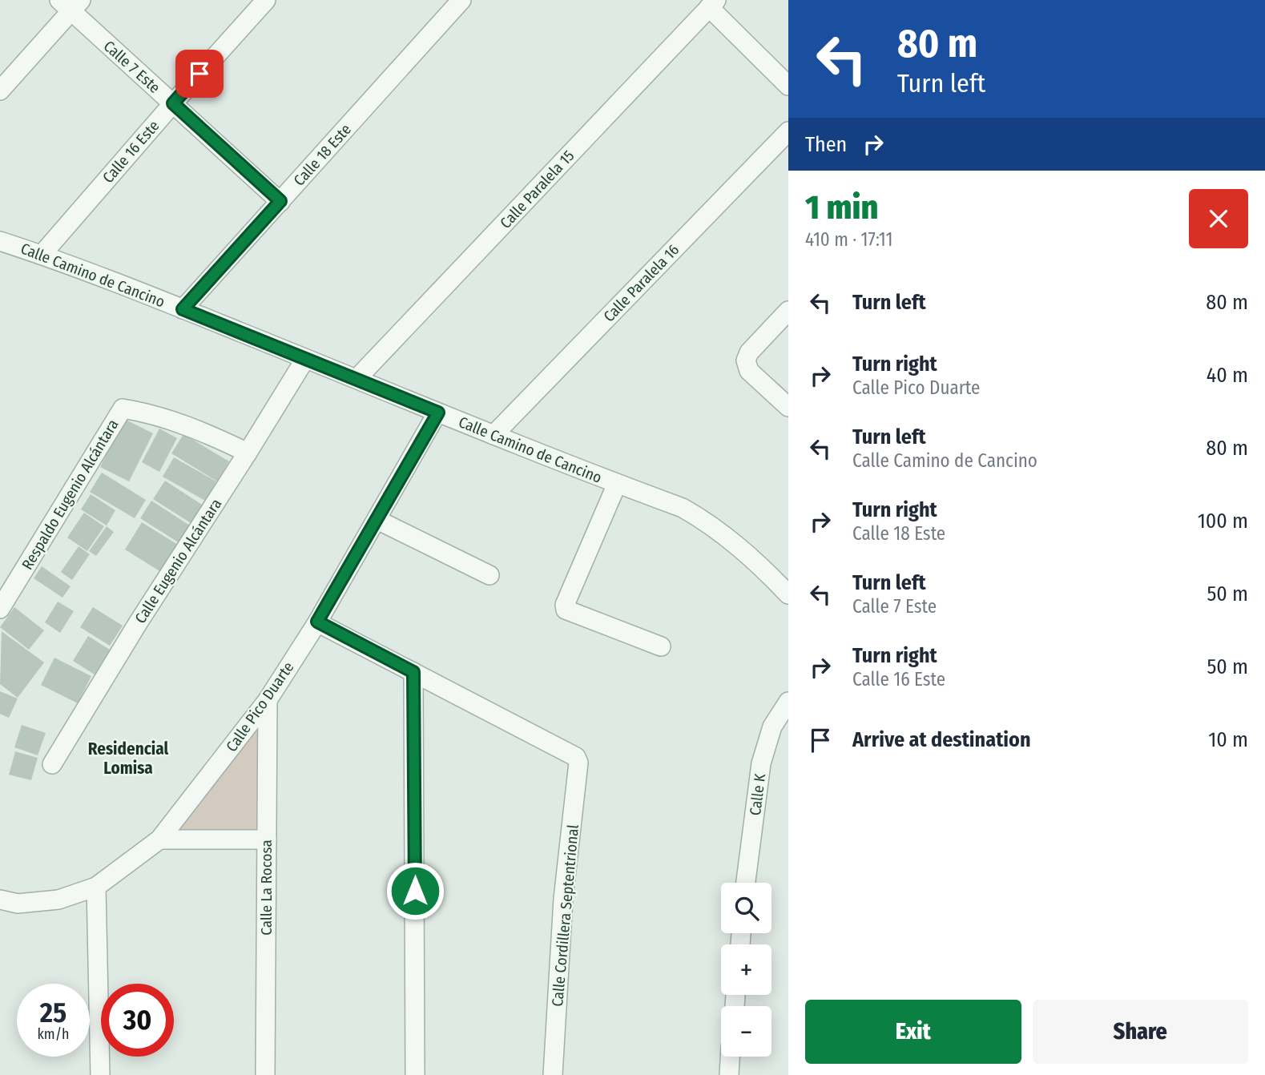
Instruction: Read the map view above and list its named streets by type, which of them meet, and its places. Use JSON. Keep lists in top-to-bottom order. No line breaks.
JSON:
{"streets":{"street":["Calle 7 Este","Calle 16 Este","Calle 18 Este","Calle Paralela 15","Calle Camino de Cancino","Calle Paralela 16","Respaldo Eugenio Alcántara","Calle Eugenio Alcántara","Calle Pico Duarte","Calle K","Calle La Rocosa","Calle Cordillera Septentrional"]},"crossings":[["Calle 7 Este","Calle 16 Este"],["Calle 7 Este","Calle 18 Este"],["Calle 16 Este","Calle Camino de Cancino"],["Calle 18 Este","Calle Camino de Cancino"],["Calle Paralela 15","Calle Camino de Cancino"],["Calle Camino de Cancino","Calle Paralela 16"],["Calle Camino de Cancino","Calle Eugenio Alcántara"],["Calle Camino de Cancino","Calle Pico Duarte"],["Respaldo Eugenio Alcántara","Calle Eugenio Alcántara"],["Calle Pico Duarte","Calle La Rocosa"]],"districts":["Residencial Lomisa"],"page":{"turn":["80 m","Turn left"],"then":"Then","heading":["1 min","410 m · 17:11"],"list":[{"name":"Turn left","value":"80 m"},{"name":"Turn right","note":"Calle Pico Duarte","value":"40 m"},{"name":"Turn left","note":"Calle Camino de Cancino","value":"80 m"},{"name":"Turn right","note":"Calle 18 Este","value":"100 m"},{"name":"Turn left","note":"Calle 7 Este","value":"50 m"},{"name":"Turn right","note":"Calle 16 Este","value":"50 m"},{"name":"Arrive at destination","value":"10 m"}],"map_buttons":["+","−"],"speed":"25 km/h","limit":"30","buttons":["Exit","Share"]}}
